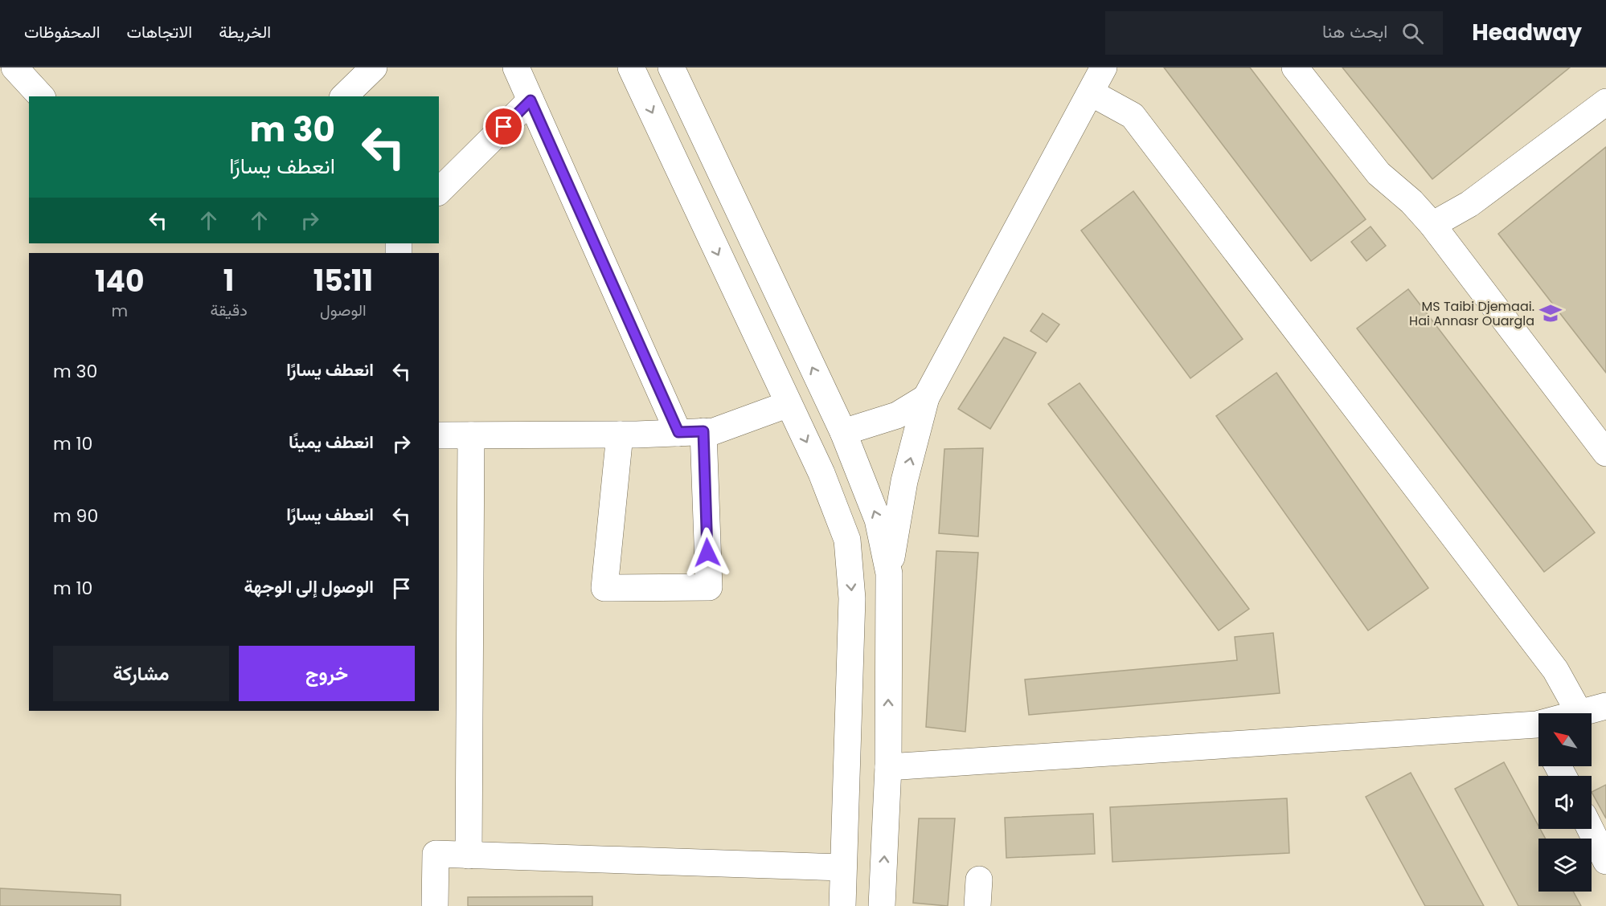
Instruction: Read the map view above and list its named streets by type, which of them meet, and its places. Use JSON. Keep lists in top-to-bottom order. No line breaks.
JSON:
{"places":{"school or university":["MS Taibi Djemaai. Hai Annasr Ouargla"]},"north":"top left","page":{"header":"Headway","search":"ابحث هنا","nav":["الخريطة","الاتجاهات","المحفوظات"],"turn":["30 m","انعطف يسارًا"],"eta":["15:11","الوصول","1","دقيقة","140","m"],"list":[{"name":"انعطف يسارًا","value":"30 m"},{"name":"انعطف يمينًا","value":"10 m"},{"name":"انعطف يسارًا","value":"90 m"},{"name":"الوصول إلى الوجهة","value":"10 m"}],"buttons":["خروج","مشاركة"]}}
